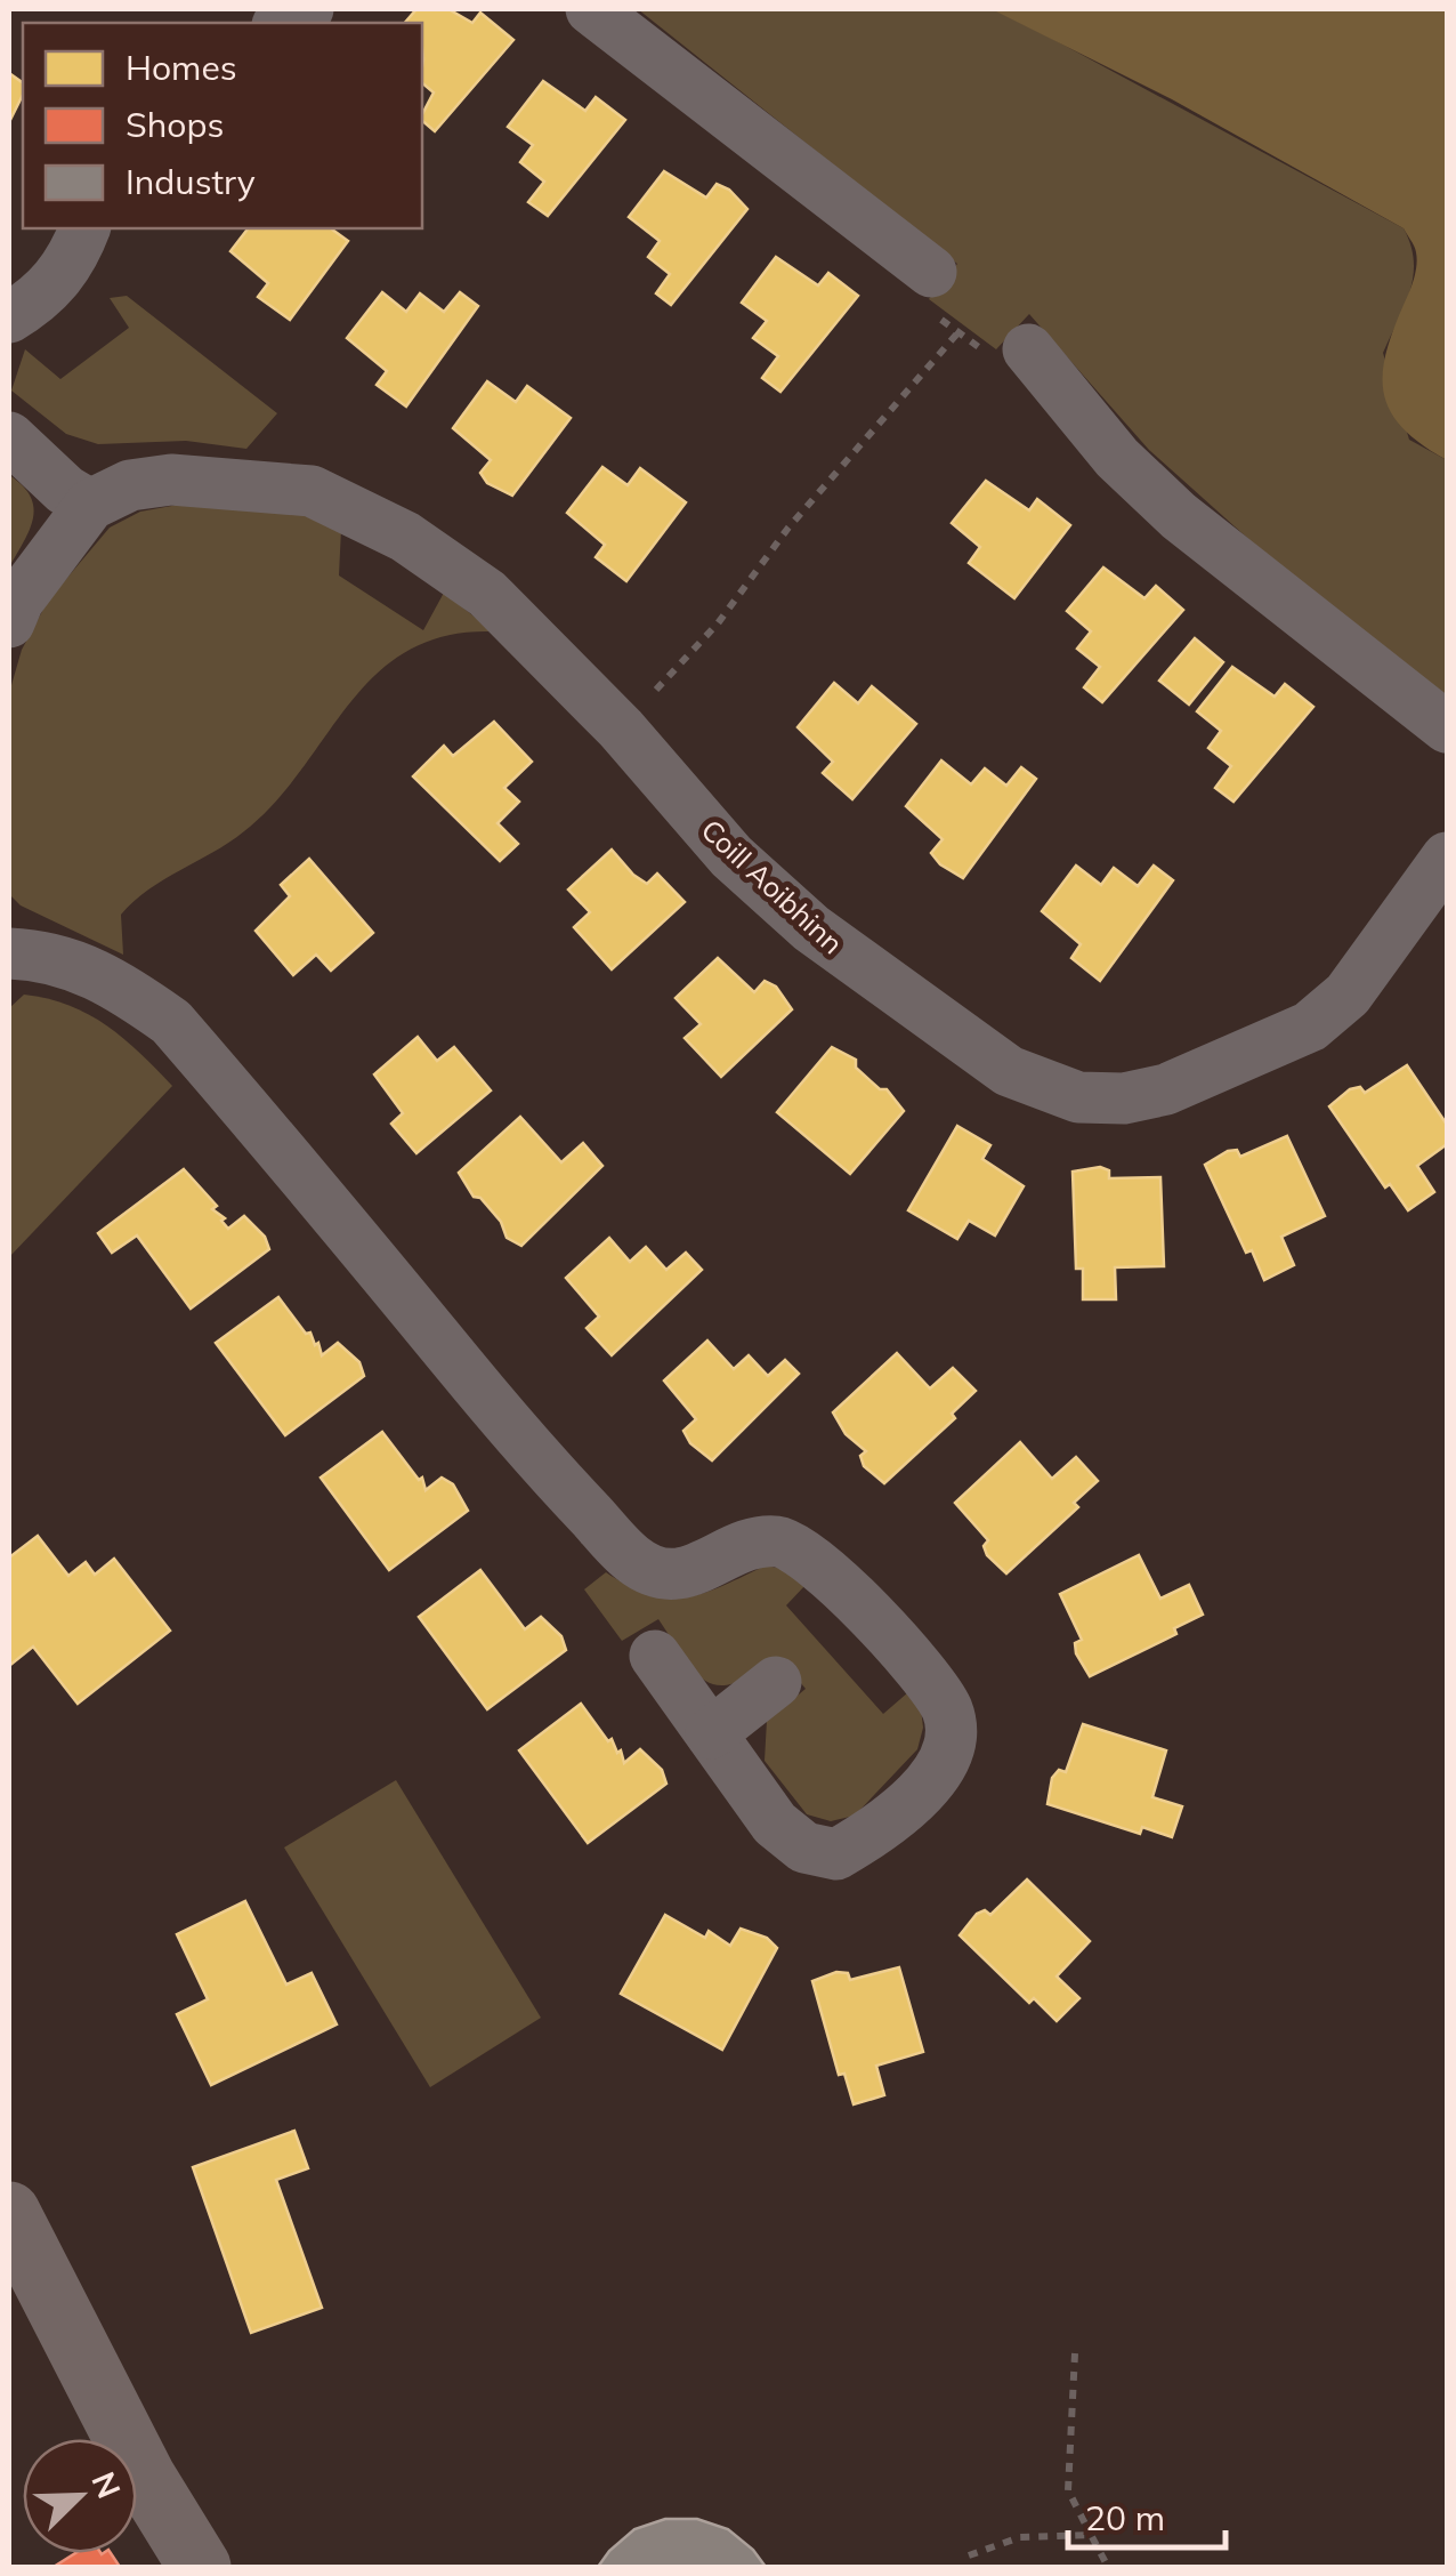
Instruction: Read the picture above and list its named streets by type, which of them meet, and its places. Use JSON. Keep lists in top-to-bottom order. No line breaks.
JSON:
{"streets":{"street":["Coill Aoibhinn"]},"legend":["Homes","Shops","Industry"],"scale_bar":"20 m","north":"top right"}
